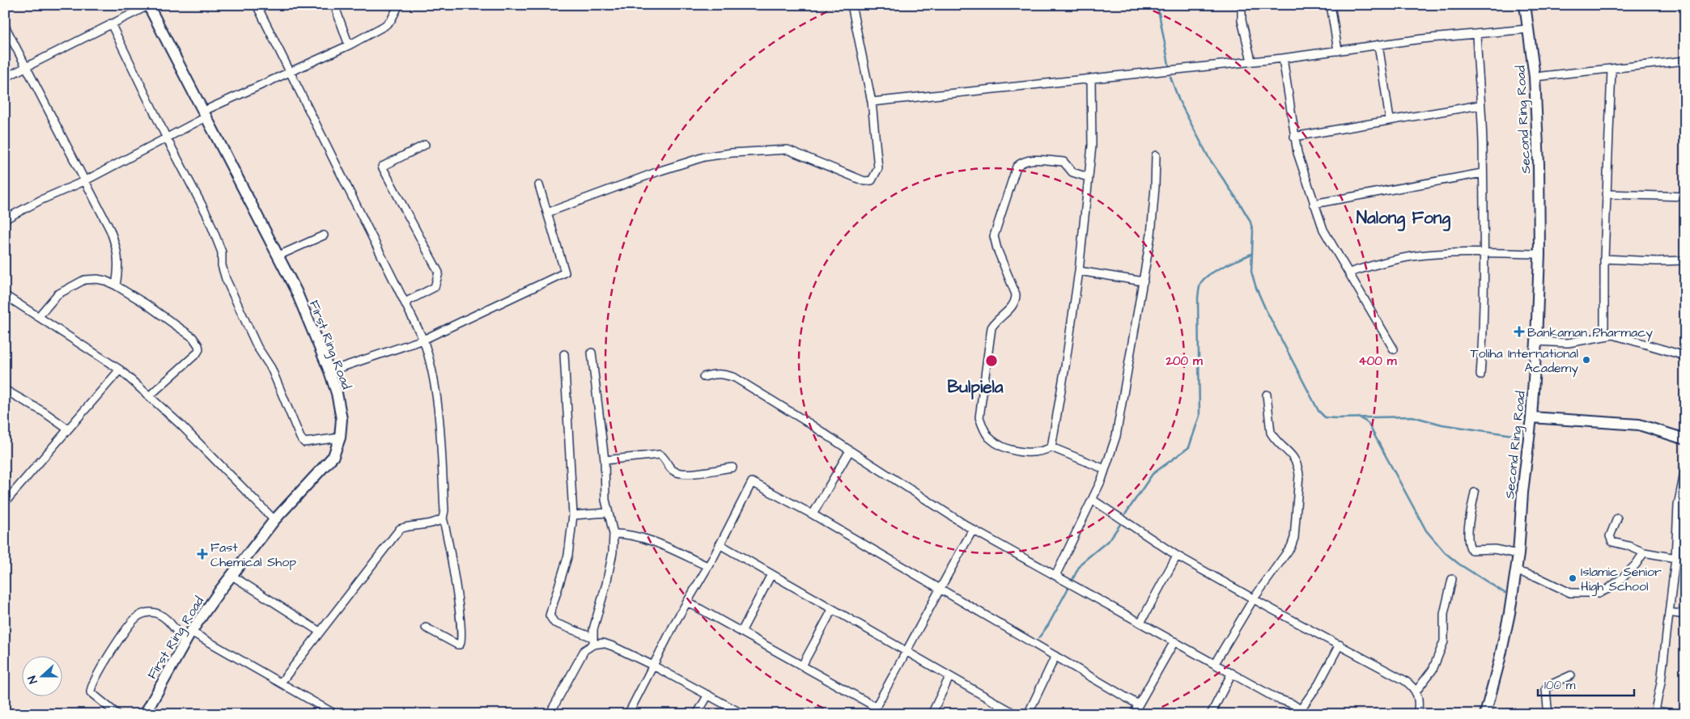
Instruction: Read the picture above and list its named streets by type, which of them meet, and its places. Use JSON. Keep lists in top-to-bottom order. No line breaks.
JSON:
{"streets":{"street":["Second Ring Road","First Ring Road"]},"districts":["Nalong Fong","Bulpiela"],"places":{"health":["Bankaman Pharmacy","Fast Chemical Shop"],"other":["Toliha International Academy","Islamic Senior High School"]},"scale_bar":"100 m","north":"left","rings":["200 m","400 m"]}
